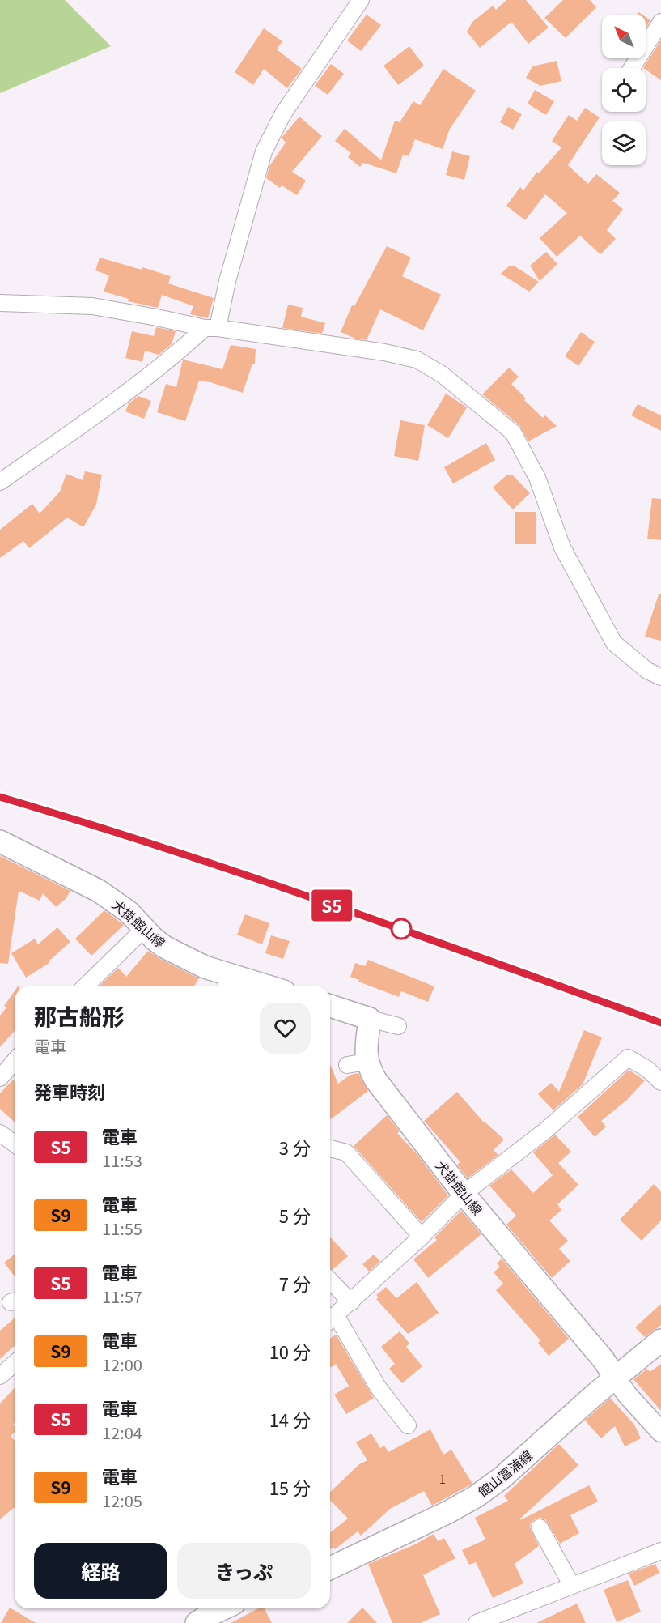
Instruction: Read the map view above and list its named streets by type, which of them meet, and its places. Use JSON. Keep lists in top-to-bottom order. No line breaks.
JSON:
{"streets":{"main road":["犬掛館山線","館山富浦線"]},"crossings":[["犬掛館山線","館山富浦線"]],"house_numbers":["1"],"north":"top left","page":{"on_map":"S5","heading":[["那古船形","電車"],"発車時刻"],"list":[{"mark":"S5","name":"電車","note":"11:53","value":"3 分"},{"mark":"S9","name":"電車","note":"11:55","value":"5 分"},{"mark":"S5","name":"電車","note":"11:57","value":"7 分"},{"mark":"S9","name":"電車","note":"12:00","value":"10 分"},{"mark":"S5","name":"電車","note":"12:04","value":"14 分"},{"mark":"S9","name":"電車","note":"12:05","value":"15 分"}],"buttons":["経路","きっぷ"]}}
